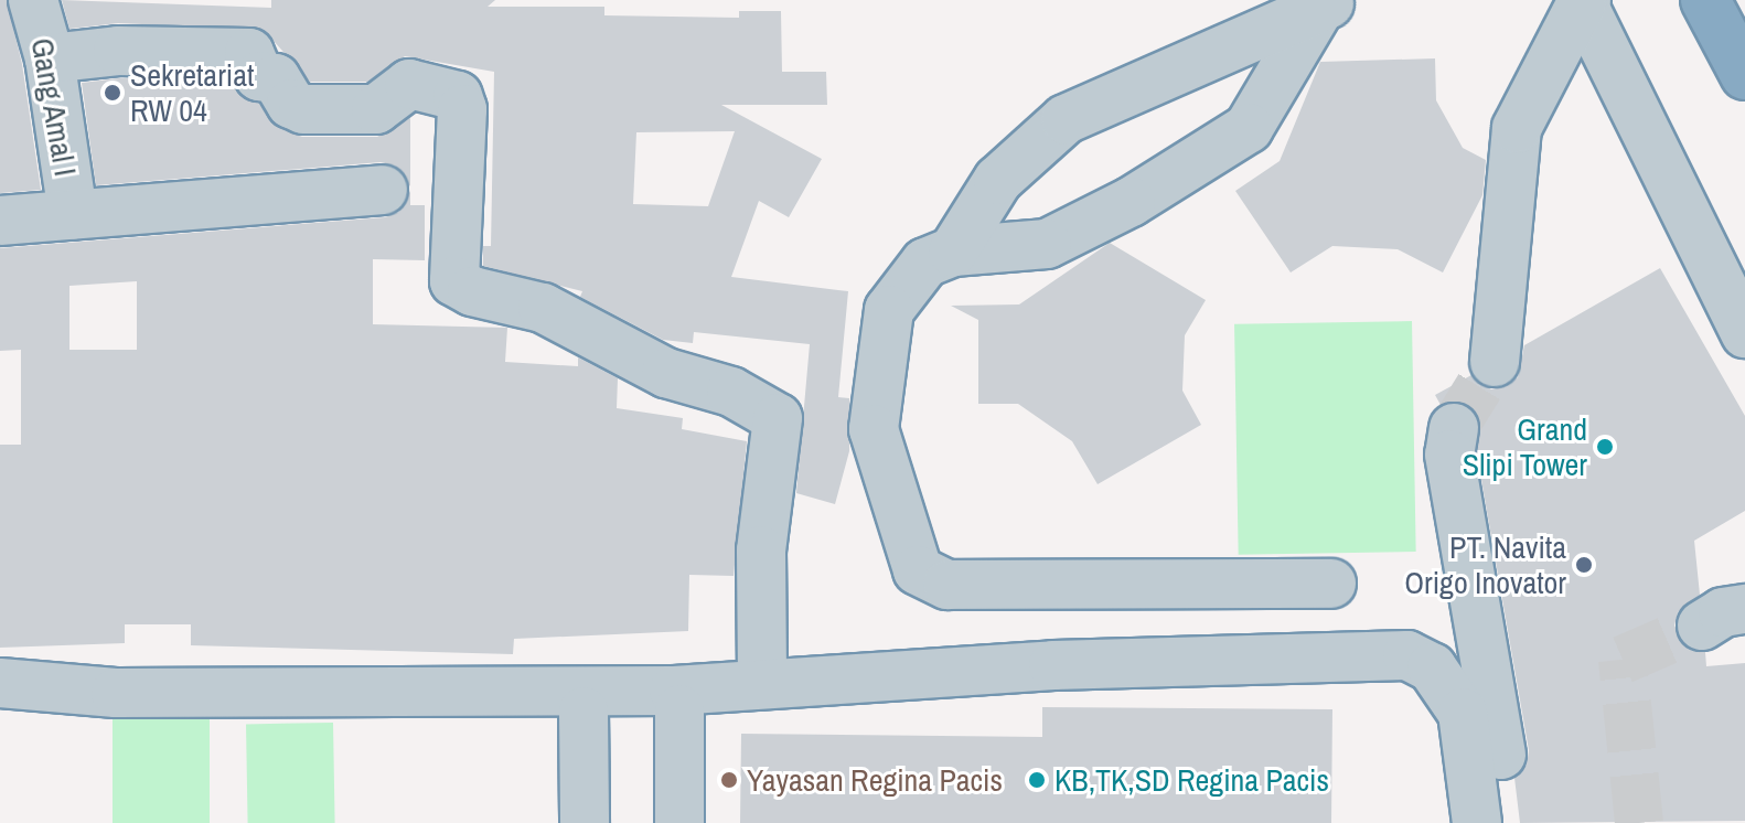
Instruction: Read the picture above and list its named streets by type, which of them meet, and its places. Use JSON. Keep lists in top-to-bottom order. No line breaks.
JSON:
{"streets":{"street":["Gang Amal I"]},"places":["Sekretariat RW 04","Grand Slipi Tower","PT. Navita Origo Inovator","Yayasan Regina Pacis","KB,TK,SD Regina Pacis"]}
